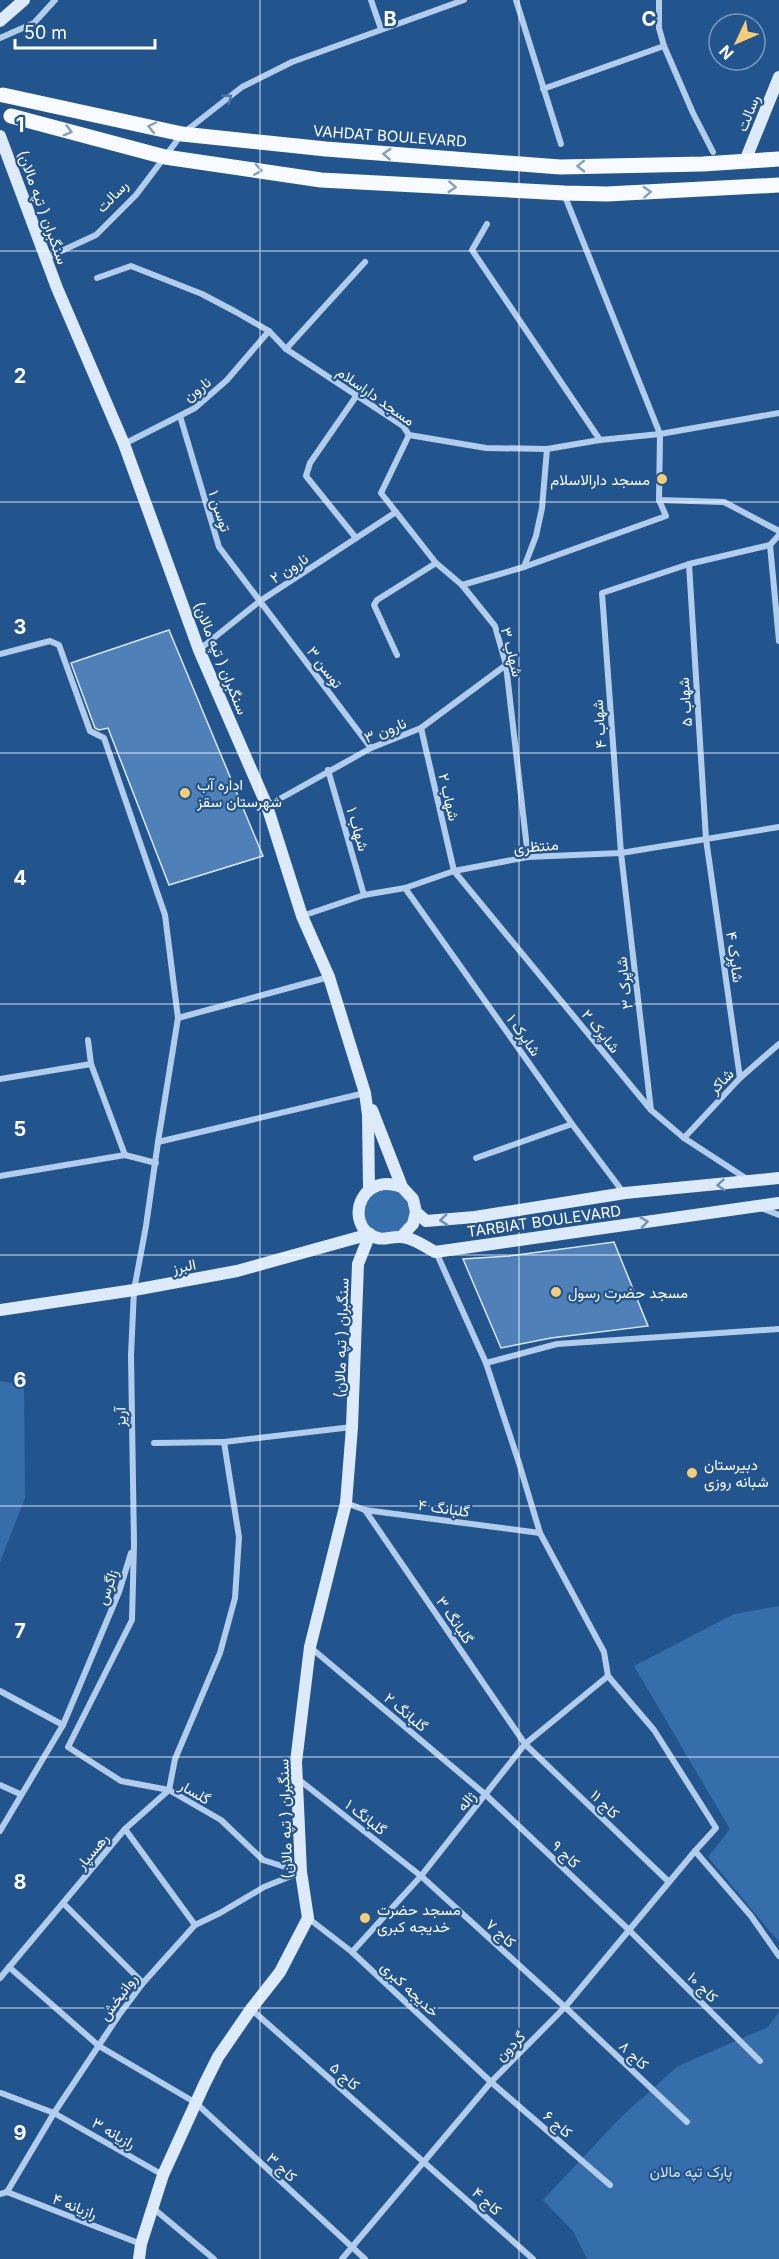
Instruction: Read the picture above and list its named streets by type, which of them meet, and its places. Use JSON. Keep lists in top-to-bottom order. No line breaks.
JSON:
{"streets":{"main road":["رسالت","VAHDAT BOULEVARD","سنگبران ( تپه مالان)","TARBIAT BOULEVARD","البرز"],"street":["نارون","مسجد داراسلام","توسن ۱","نارون ۲","شهاب ۳","توسن ۳","شهاب ۵","شهاب ۴","نارون ۳","شهاب ۲","شهاب ۱","منتظری","شاپرک ۴","شاپرک ۳","شاپرک ۲","شاپرک ۱","شاکر","آریز","گلبانگ ۴","زاگرس","گلبانگ ۳","گلبانگ ۲","گلسار","ژاله","کاج ۱۱","گلبانگ ۱","رهسپار","کاج ۹","کاج ۷","کاج ۱۰","خدیجه کبری","روانبخش","گردون","کاج ۸","کاج ۵","کاج ۶","رازیانه ۳","کاج ۳","کاج ۴","رازیانه ۴"]},"crossings":[["رسالت","VAHDAT BOULEVARD"],["رسالت","سنگبران ( تپه مالان)"],["سنگبران ( تپه مالان)","نارون"],["سنگبران ( تپه مالان)","نارون ۲"],["سنگبران ( تپه مالان)","نارون ۳"],["سنگبران ( تپه مالان)","منتظری"],["سنگبران ( تپه مالان)","TARBIAT BOULEVARD"],["سنگبران ( تپه مالان)","البرز"],["سنگبران ( تپه مالان)","گلبانگ ۴"],["سنگبران ( تپه مالان)","گلبانگ ۲"],["سنگبران ( تپه مالان)","گلسار"],["سنگبران ( تپه مالان)","گلبانگ ۱"],["سنگبران ( تپه مالان)","خدیجه کبری"],["سنگبران ( تپه مالان)","روانبخش"],["نارون","مسجد داراسلام"],["نارون","توسن ۱"],["مسجد داراسلام","شهاب ۳"],["توسن ۱","نارون ۲"],["توسن ۱","توسن ۳"],["نارون ۲","شهاب ۳"],["نارون ۲","توسن ۳"],["شهاب ۳","نارون ۳"],["شهاب ۳","منتظری"],["توسن ۳","نارون ۳"],["شهاب ۵","شهاب ۴"],["شهاب ۵","منتظری"],["شهاب ۵","شاپرک ۴"],["شهاب ۴","منتظری"],["شهاب ۴","شاپرک ۳"],["نارون ۳","شهاب ۲"],["نارون ۳","شهاب ۱"],["شهاب ۲","منتظری"],["شهاب ۲","شاپرک ۲"],["شهاب ۱","منتظری"],["منتظری","شاپرک ۴"],["منتظری","شاپرک ۳"],["منتظری","شاپرک ۲"],["منتظری","شاپرک ۱"],["شاپرک ۴","شاکر"],["شاپرک ۳","شاپرک ۲"],["شاپرک ۲","شاکر"],["شاپرک ۲","TARBIAT BOULEVARD"],["شاپرک ۱","TARBIAT BOULEVARD"],["TARBIAT BOULEVARD","البرز"],["البرز","آریز"],["آریز","زاگرس"],["گلبانگ ۴","گلبانگ ۳"],["زاگرس","گلسار"],["گلبانگ ۳","ژاله"],["گلبانگ ۳","کاج ۱۱"],["گلبانگ ۲","ژاله"],["گلبانگ ۲","کاج ۹"],["گلسار","رهسپار"],["گلسار","روانبخش"],["ژاله","کاج ۱۱"],["ژاله","گلبانگ ۱"],["ژاله","کاج ۹"],["ژاله","کاج ۷"],["ژاله","خدیجه کبری"],["ژاله","گردون"],["کاج ۱۱","گردون"],["گلبانگ ۱","کاج ۷"],["رهسپار","کاج ۳"],["کاج ۹","کاج ۱۰"],["کاج ۹","گردون"],["کاج ۷","گردون"],["کاج ۷","کاج ۸"],["کاج ۱۰","گردون"],["خدیجه کبری","گردون"],["خدیجه کبری","کاج ۶"],["روانبخش","رازیانه ۳"],["روانبخش","کاج ۳"],["روانبخش","رازیانه ۴"],["گردون","کاج ۸"],["گردون","کاج ۵"],["گردون","کاج ۶"],["گردون","کاج ۳"],["گردون","کاج ۴"],["کاج ۵","کاج ۴"]],"one_way":["رسالت"],"parks":["پارک تپه مالان"],"places":["مسجد دارالاسلام","اداره آب شهرستان سقز","مسجد حضرت رسول","دبیرستان شبانه روزی","مسجد حضرت خدیجه کبری"],"scale_bar":"50 m","north":"bottom left","grid":{"columns":["B","C"],"rows":["1","2","3","4","5","6","7","8","9"]}}
